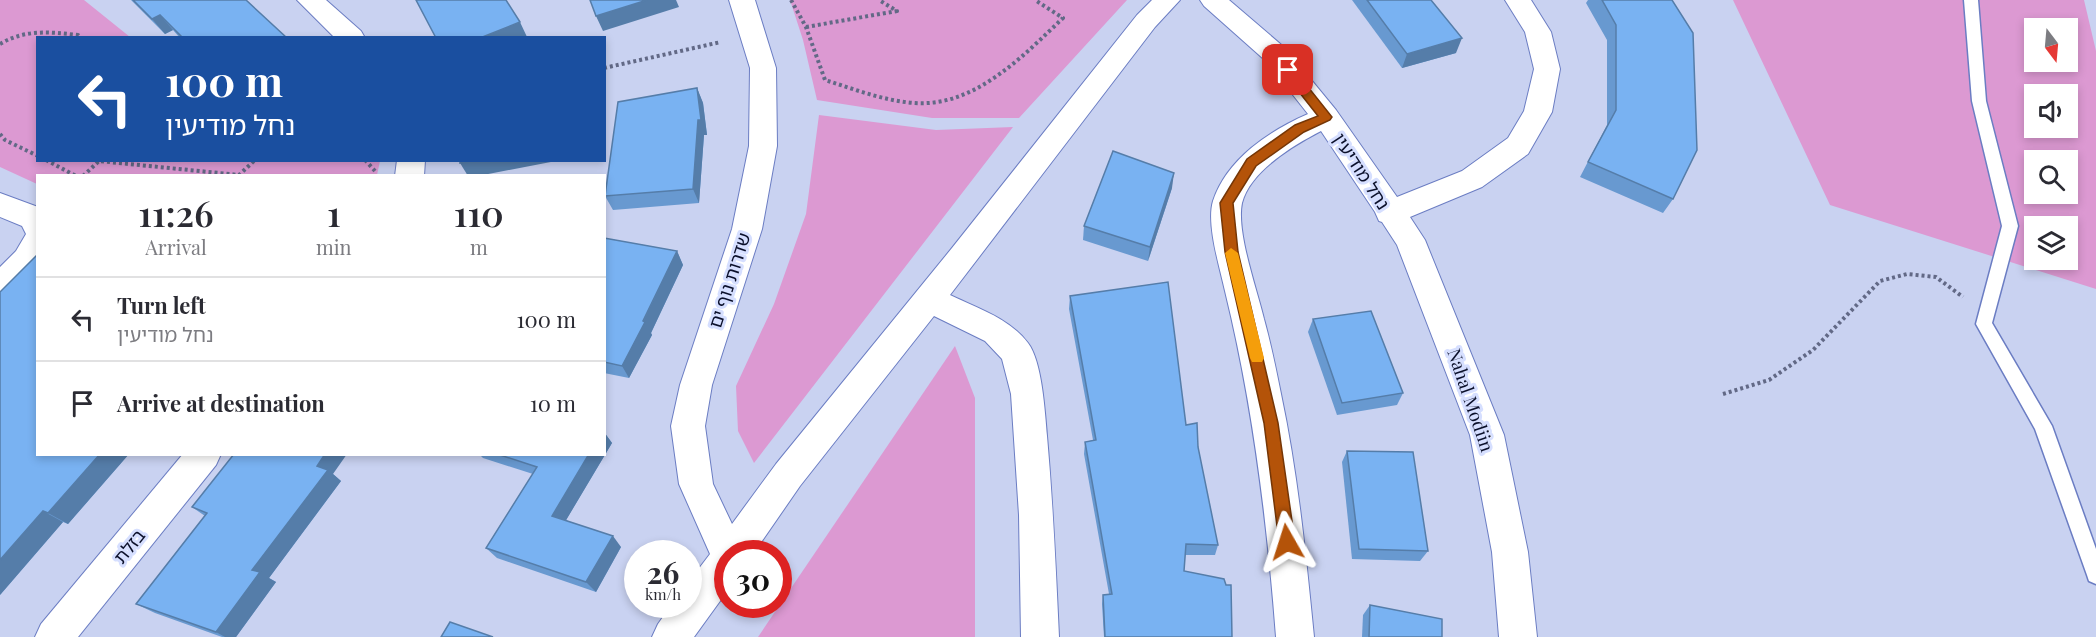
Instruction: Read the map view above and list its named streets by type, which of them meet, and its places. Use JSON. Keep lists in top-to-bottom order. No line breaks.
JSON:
{"streets":{"street":["נחל מודיעין","שדרות נוף ים","Nahal Modiin","בזלת"]},"crossings":[["נחל מודיעין","Nahal Modiin"]],"north":"bottom","page":{"turn":["100 m","נחל מודיעין"],"eta":["11:26","Arrival","1","min","110","m"],"list":[{"name":"Turn left","note":"נחל מודיעין","value":"100 m"},{"name":"Arrive at destination","value":"10 m"}],"speed":"26 km/h","limit":"30"}}
